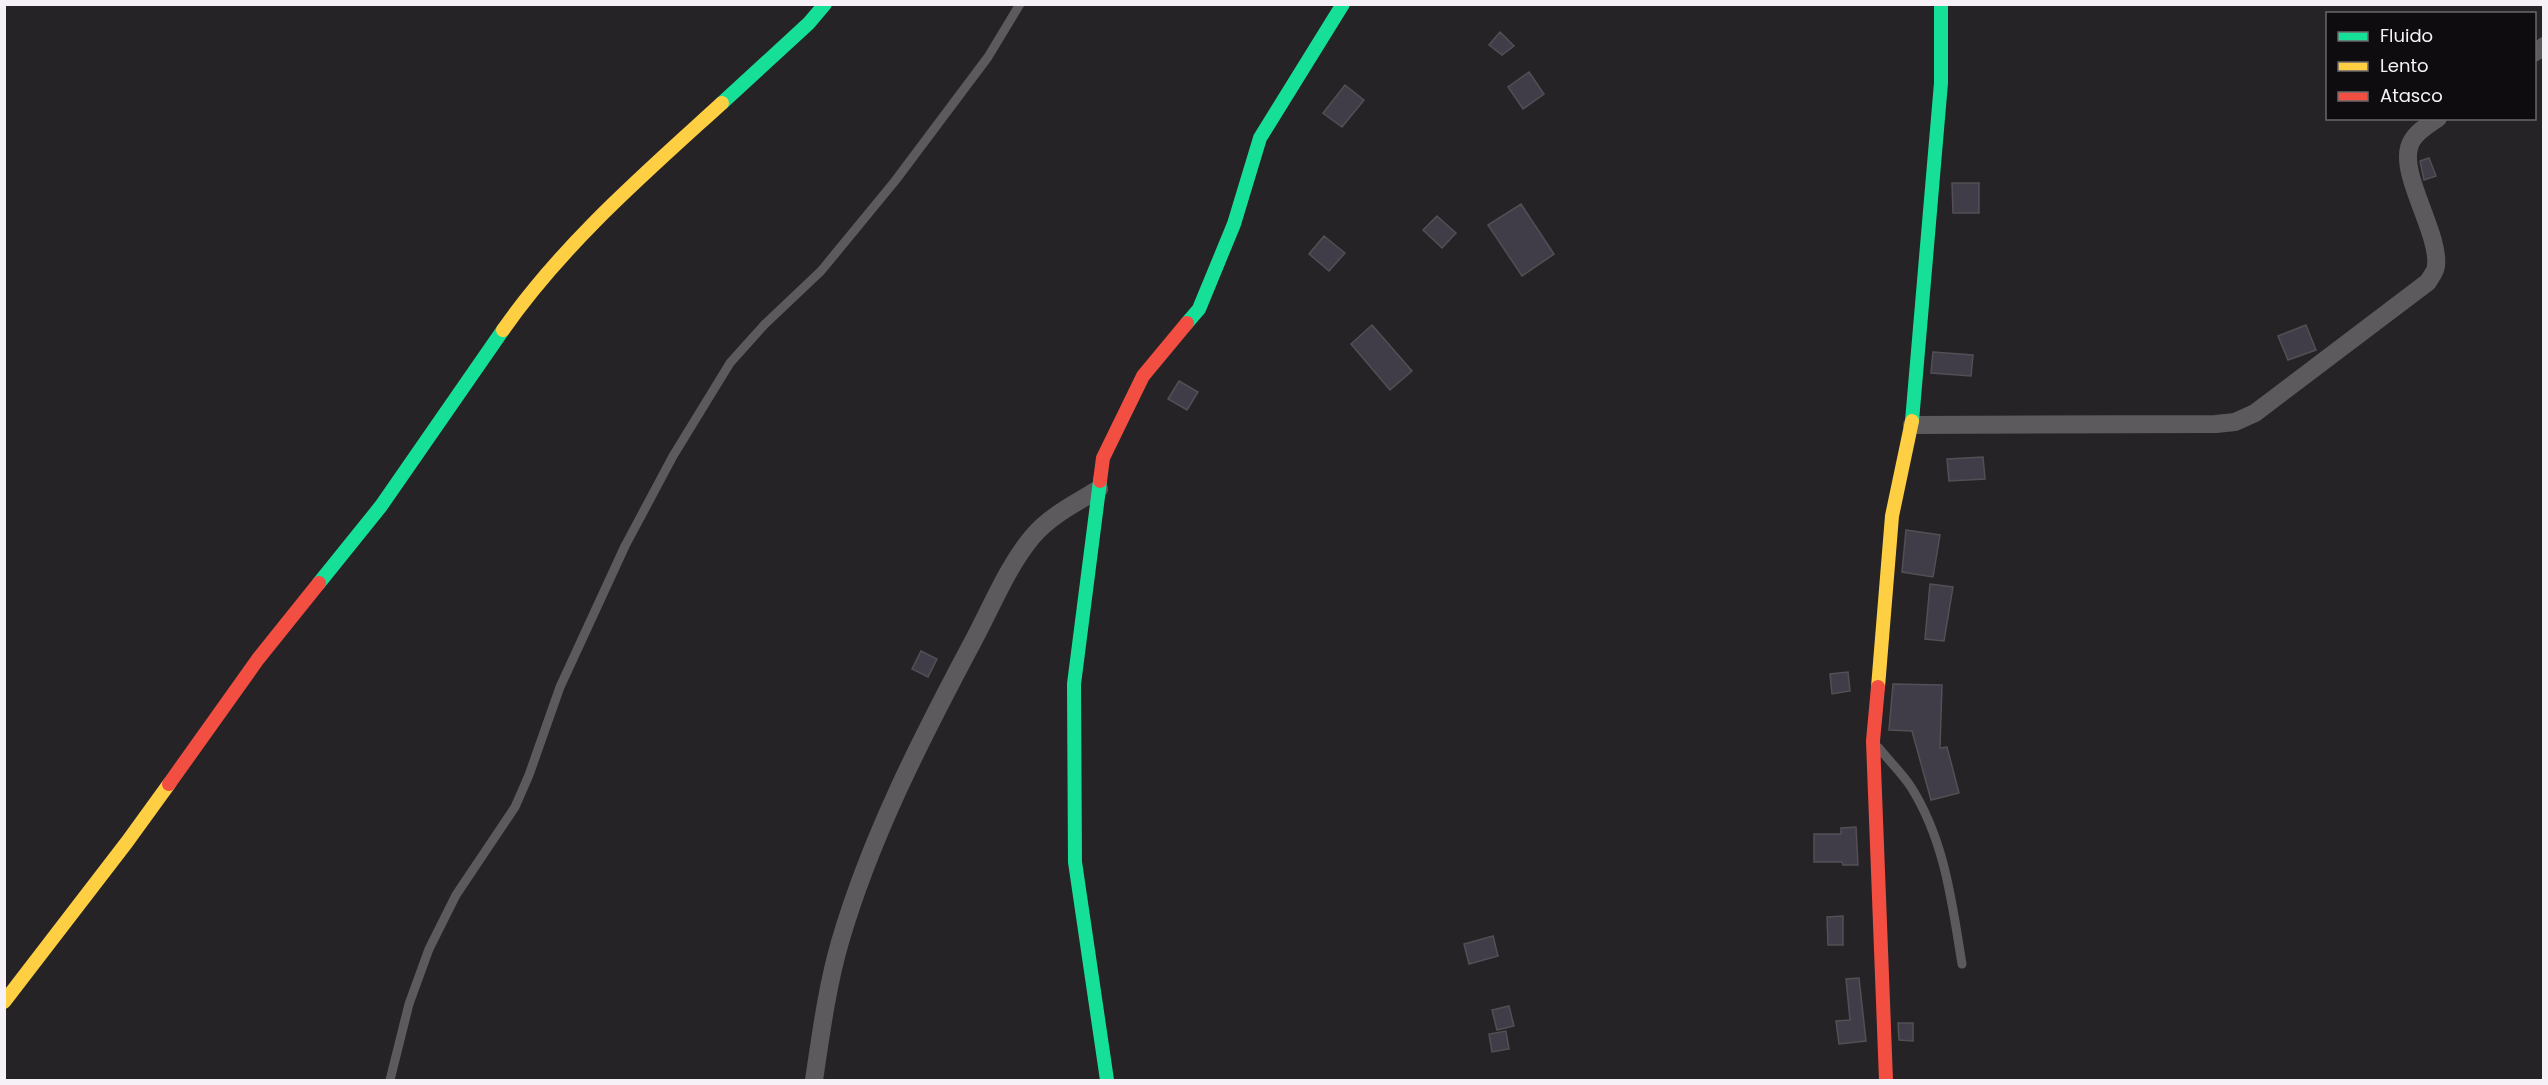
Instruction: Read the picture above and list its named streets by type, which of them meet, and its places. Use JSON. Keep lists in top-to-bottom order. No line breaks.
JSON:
{"legend":["Fluido","Lento","Atasco"]}
